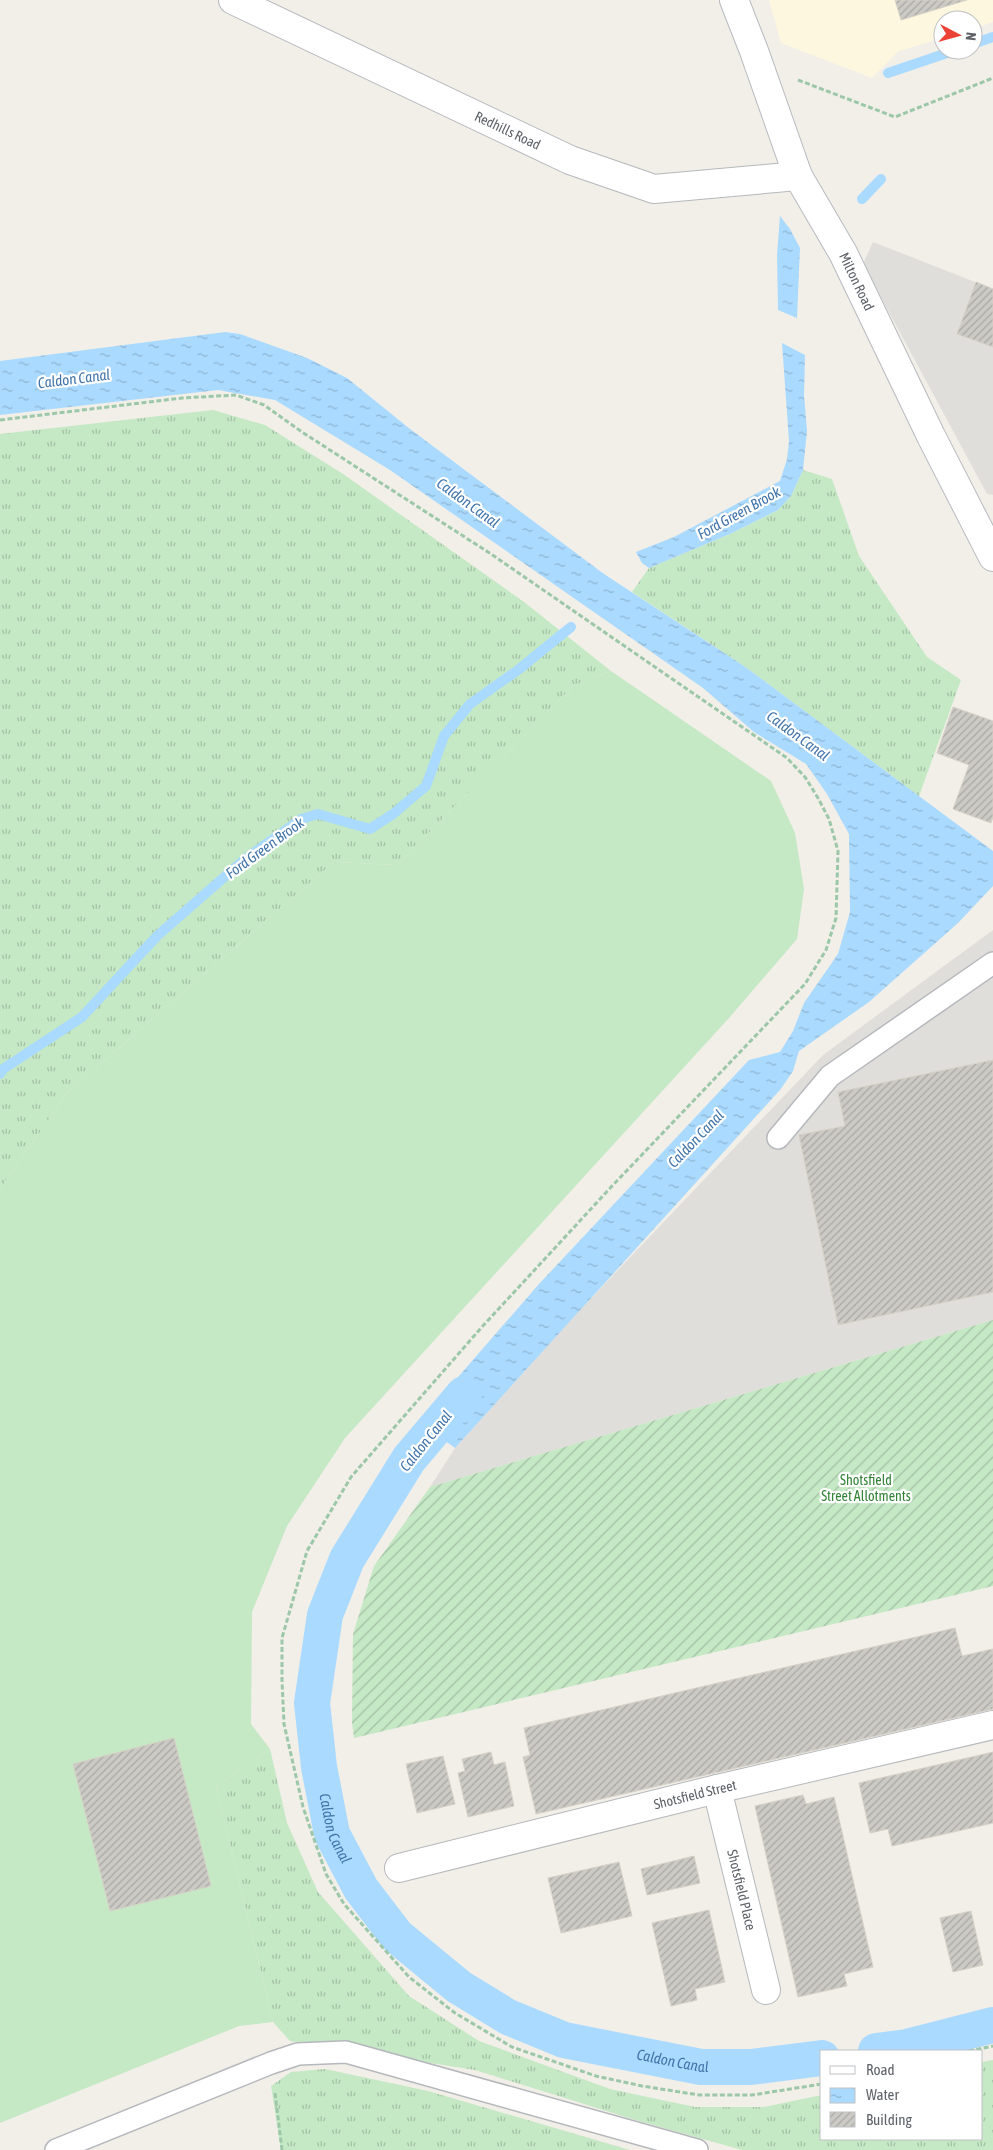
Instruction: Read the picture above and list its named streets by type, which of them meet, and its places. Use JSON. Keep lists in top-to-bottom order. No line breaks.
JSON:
{"streets":{"street":["Redhills Road","Milton Road","Shotsfield Street","Shotsfield Place"]},"crossings":[["Redhills Road","Milton Road"],["Shotsfield Street","Shotsfield Place"]],"water":["Caldon Canal","Ford Green Brook"],"parks":["Shotsfield Street Allotments"],"legend":["Road","Water","Building"],"north":"right"}
